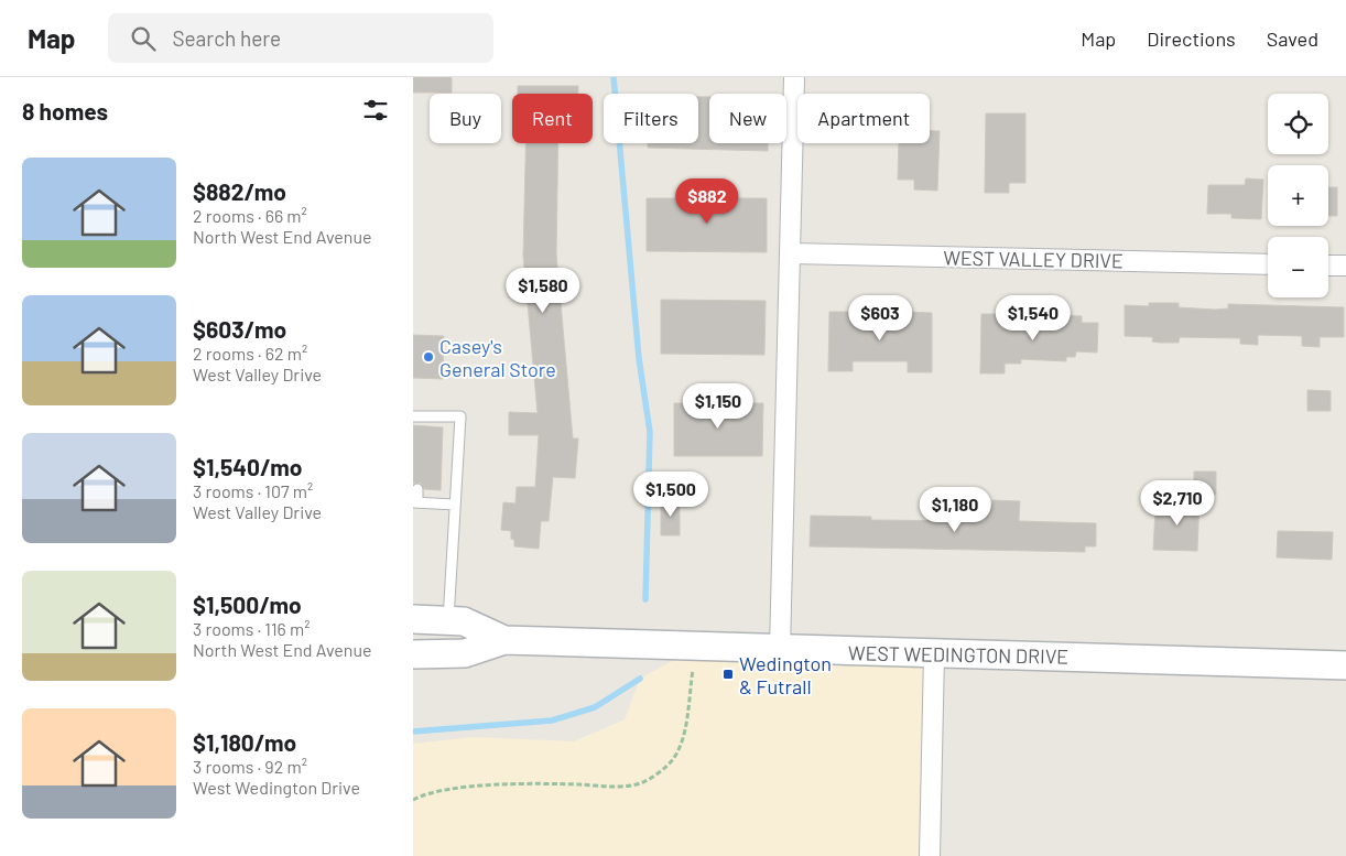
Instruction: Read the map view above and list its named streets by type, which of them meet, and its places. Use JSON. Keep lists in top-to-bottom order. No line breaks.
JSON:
{"streets":{"main road":["WEST WEDINGTON DRIVE"],"street":["WEST VALLEY DRIVE"]},"places":{"other":["Casey's General Store"],"transit":["Wedington & Futrall"]},"page":{"header":"Map","search":"Search here","nav":["Map","Directions","Saved"],"heading":"8 homes","map_buttons":["+","−"],"chip":["Buy","Rent","Filters","New","Apartment"],"list":[{"name":"$882/mo","note":"2 rooms · 66 m² · North West End Avenue"},{"name":"$603/mo","note":"2 rooms · 62 m² · West Valley Drive"},{"name":"$1,540/mo","note":"3 rooms · 107 m² · West Valley Drive"},{"name":"$1,500/mo","note":"3 rooms · 116 m² · North West End Avenue"},{"name":"$1,180/mo","note":"3 rooms · 92 m² · West Wedington Drive"}],"price":["$882","$1,580","$603","$1,540","$1,150","$1,500","$2,710","$1,180"]}}
